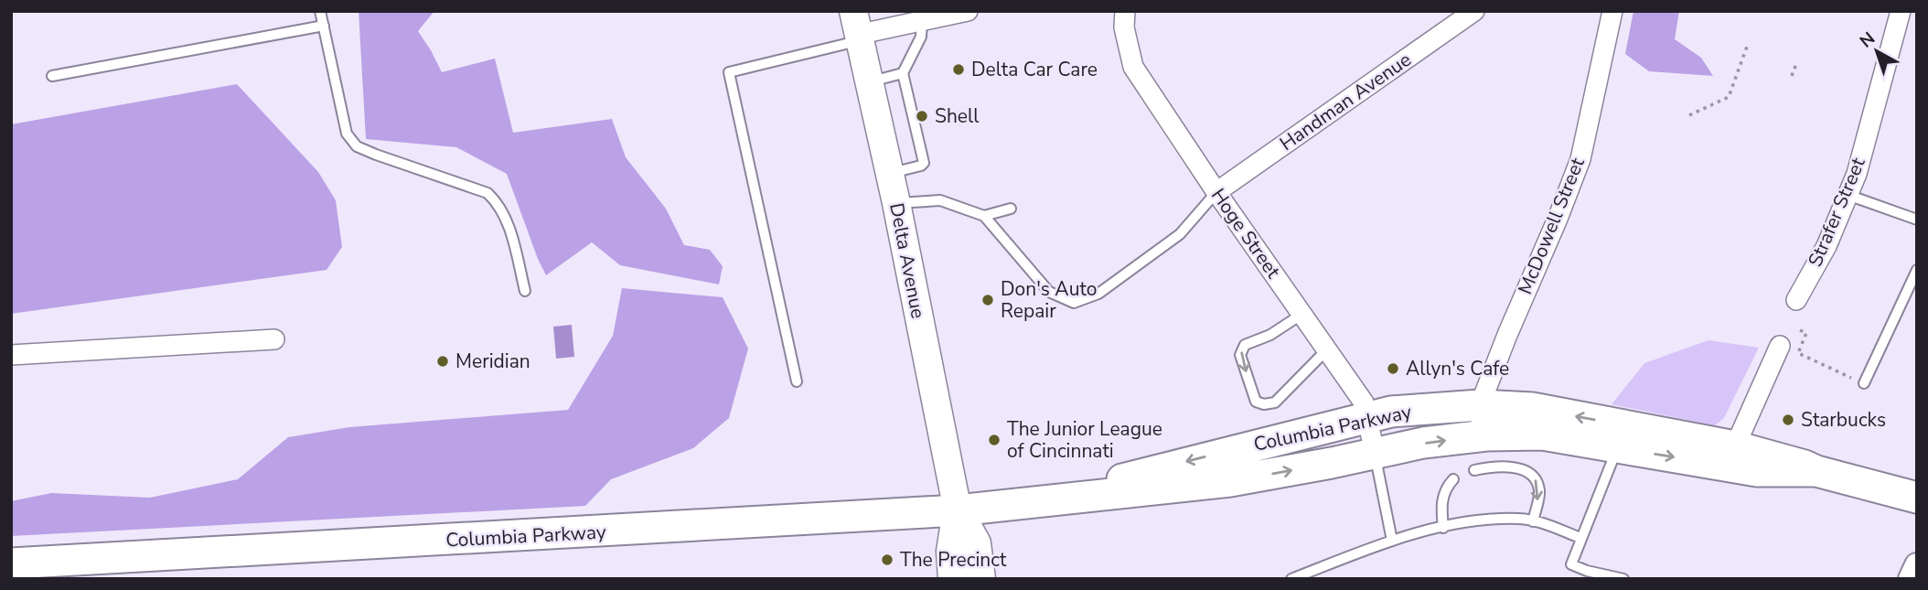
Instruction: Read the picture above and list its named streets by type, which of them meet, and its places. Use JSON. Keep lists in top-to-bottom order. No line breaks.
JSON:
{"streets":{"highway":["Columbia Parkway"],"main road":["Delta Avenue"],"street":["Handman Avenue","Strafer Street","McDowell Street","Hoge Street"]},"crossings":[["Handman Avenue","Hoge Street"],["McDowell Street","Columbia Parkway"],["Hoge Street","Columbia Parkway"],["Delta Avenue","Columbia Parkway"]],"places":["Delta Car Care","Shell","Don's Auto Repair","Meridian","Allyn's Cafe","Starbucks","The Junior League of Cincinnati","The Precinct"],"north":"top left"}
